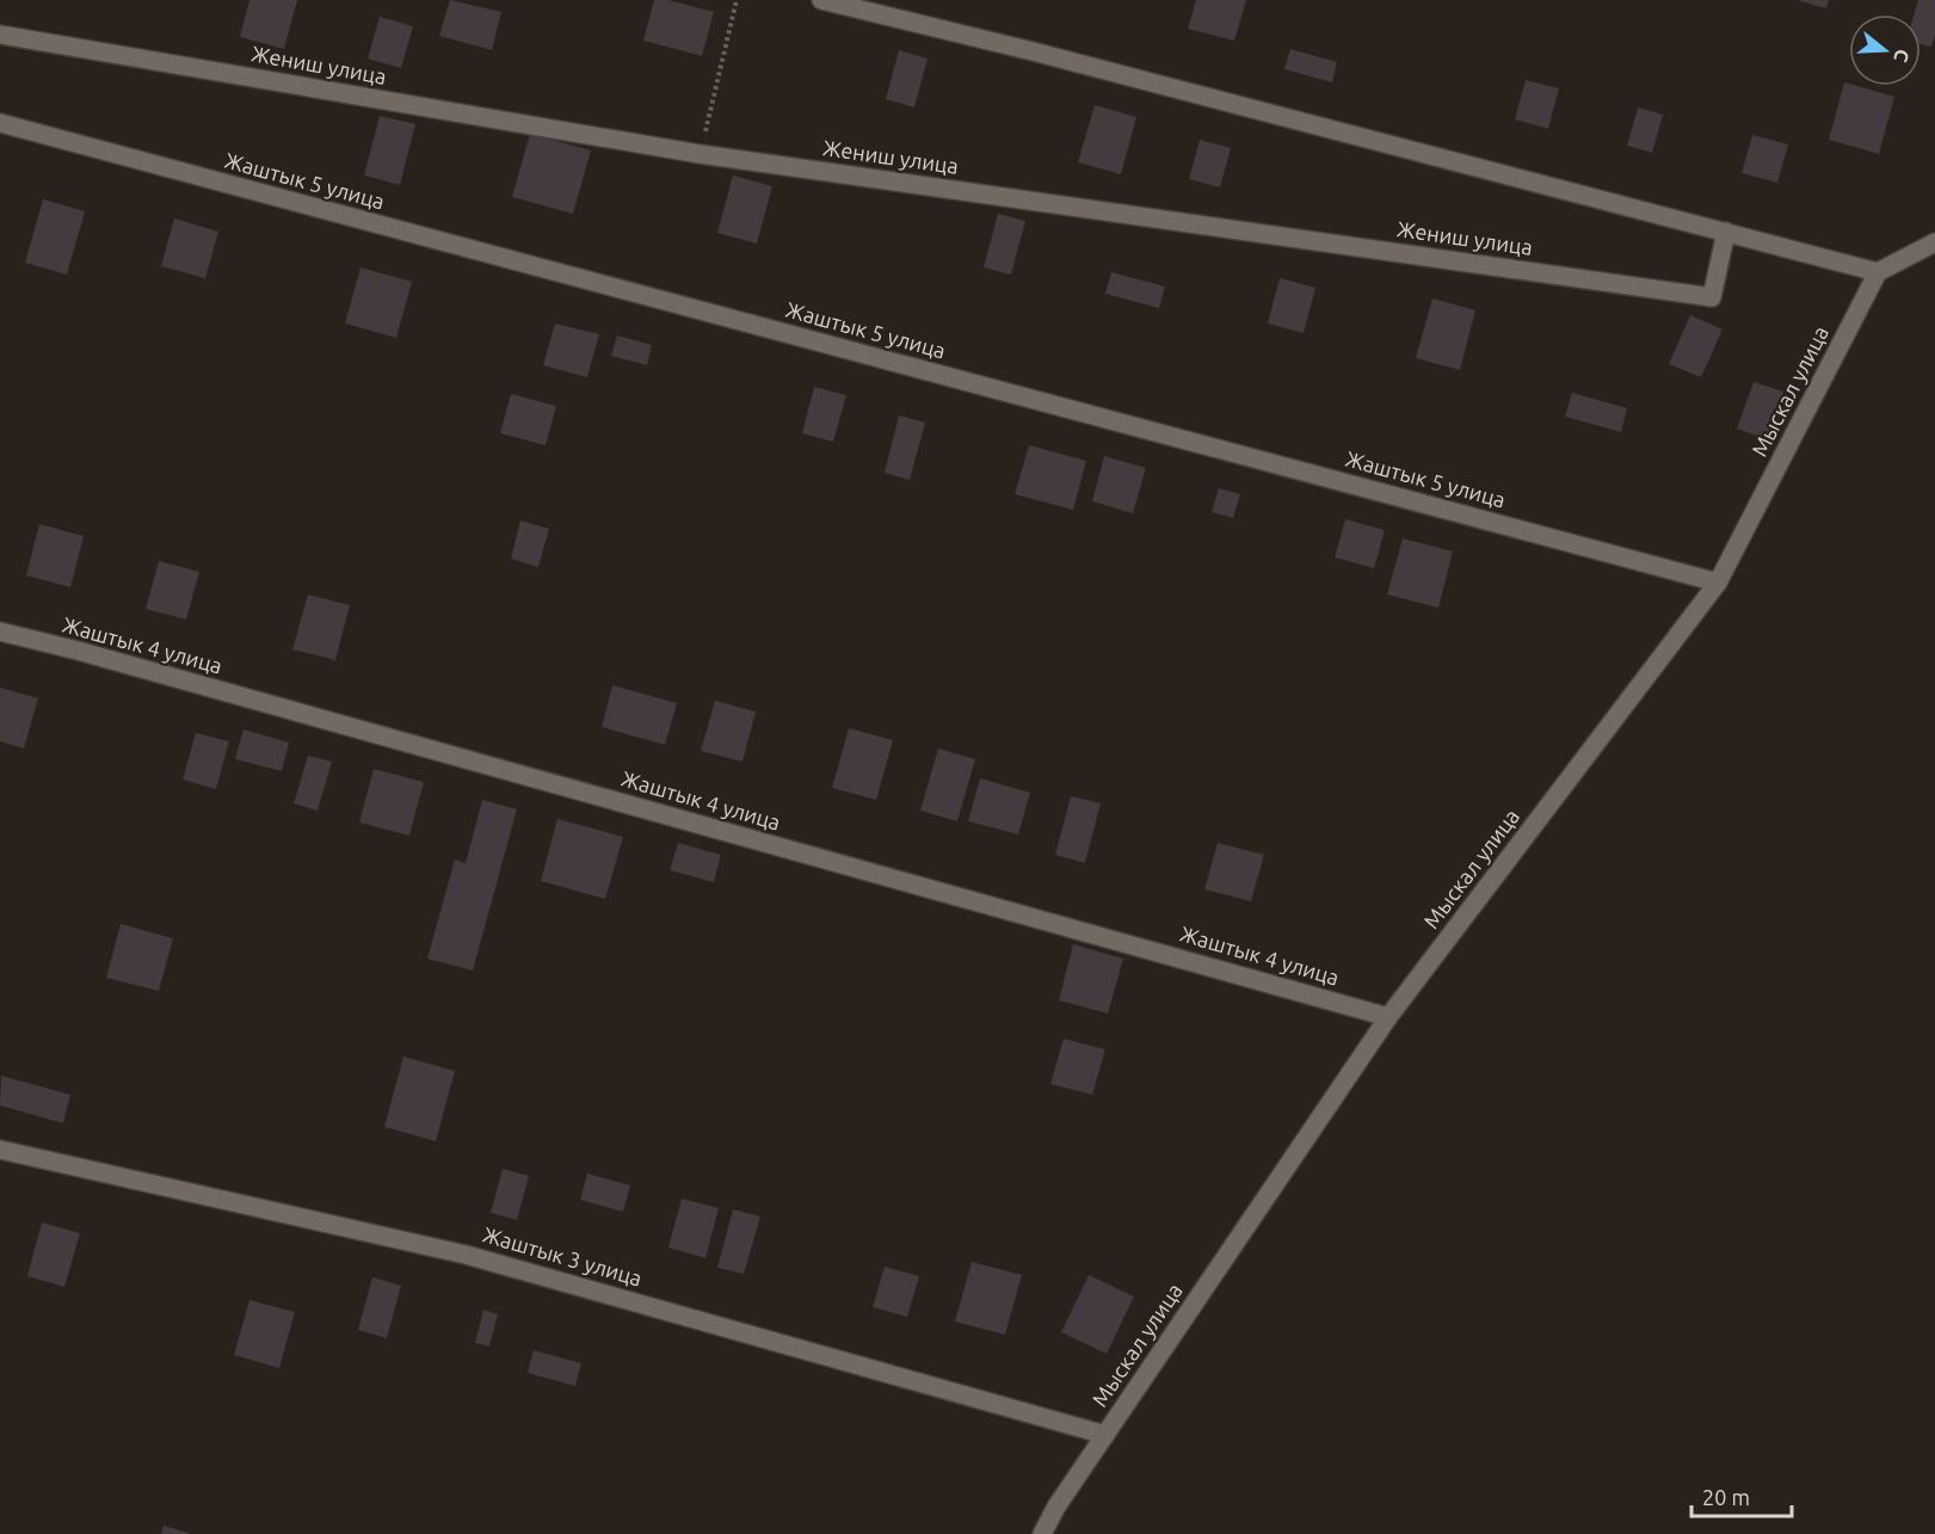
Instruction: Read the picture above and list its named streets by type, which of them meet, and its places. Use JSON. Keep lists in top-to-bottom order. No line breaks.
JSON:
{"streets":{"street":["Жениш улица","Жаштык 5 улица","Мыскал улица","Жаштык 4 улица","Жаштык 3 улица"]},"crossings":[["Жаштык 5 улица","Мыскал улица"],["Мыскал улица","Жаштык 4 улица"],["Мыскал улица","Жаштык 3 улица"]],"scale_bar":"20 m","north":"right"}
